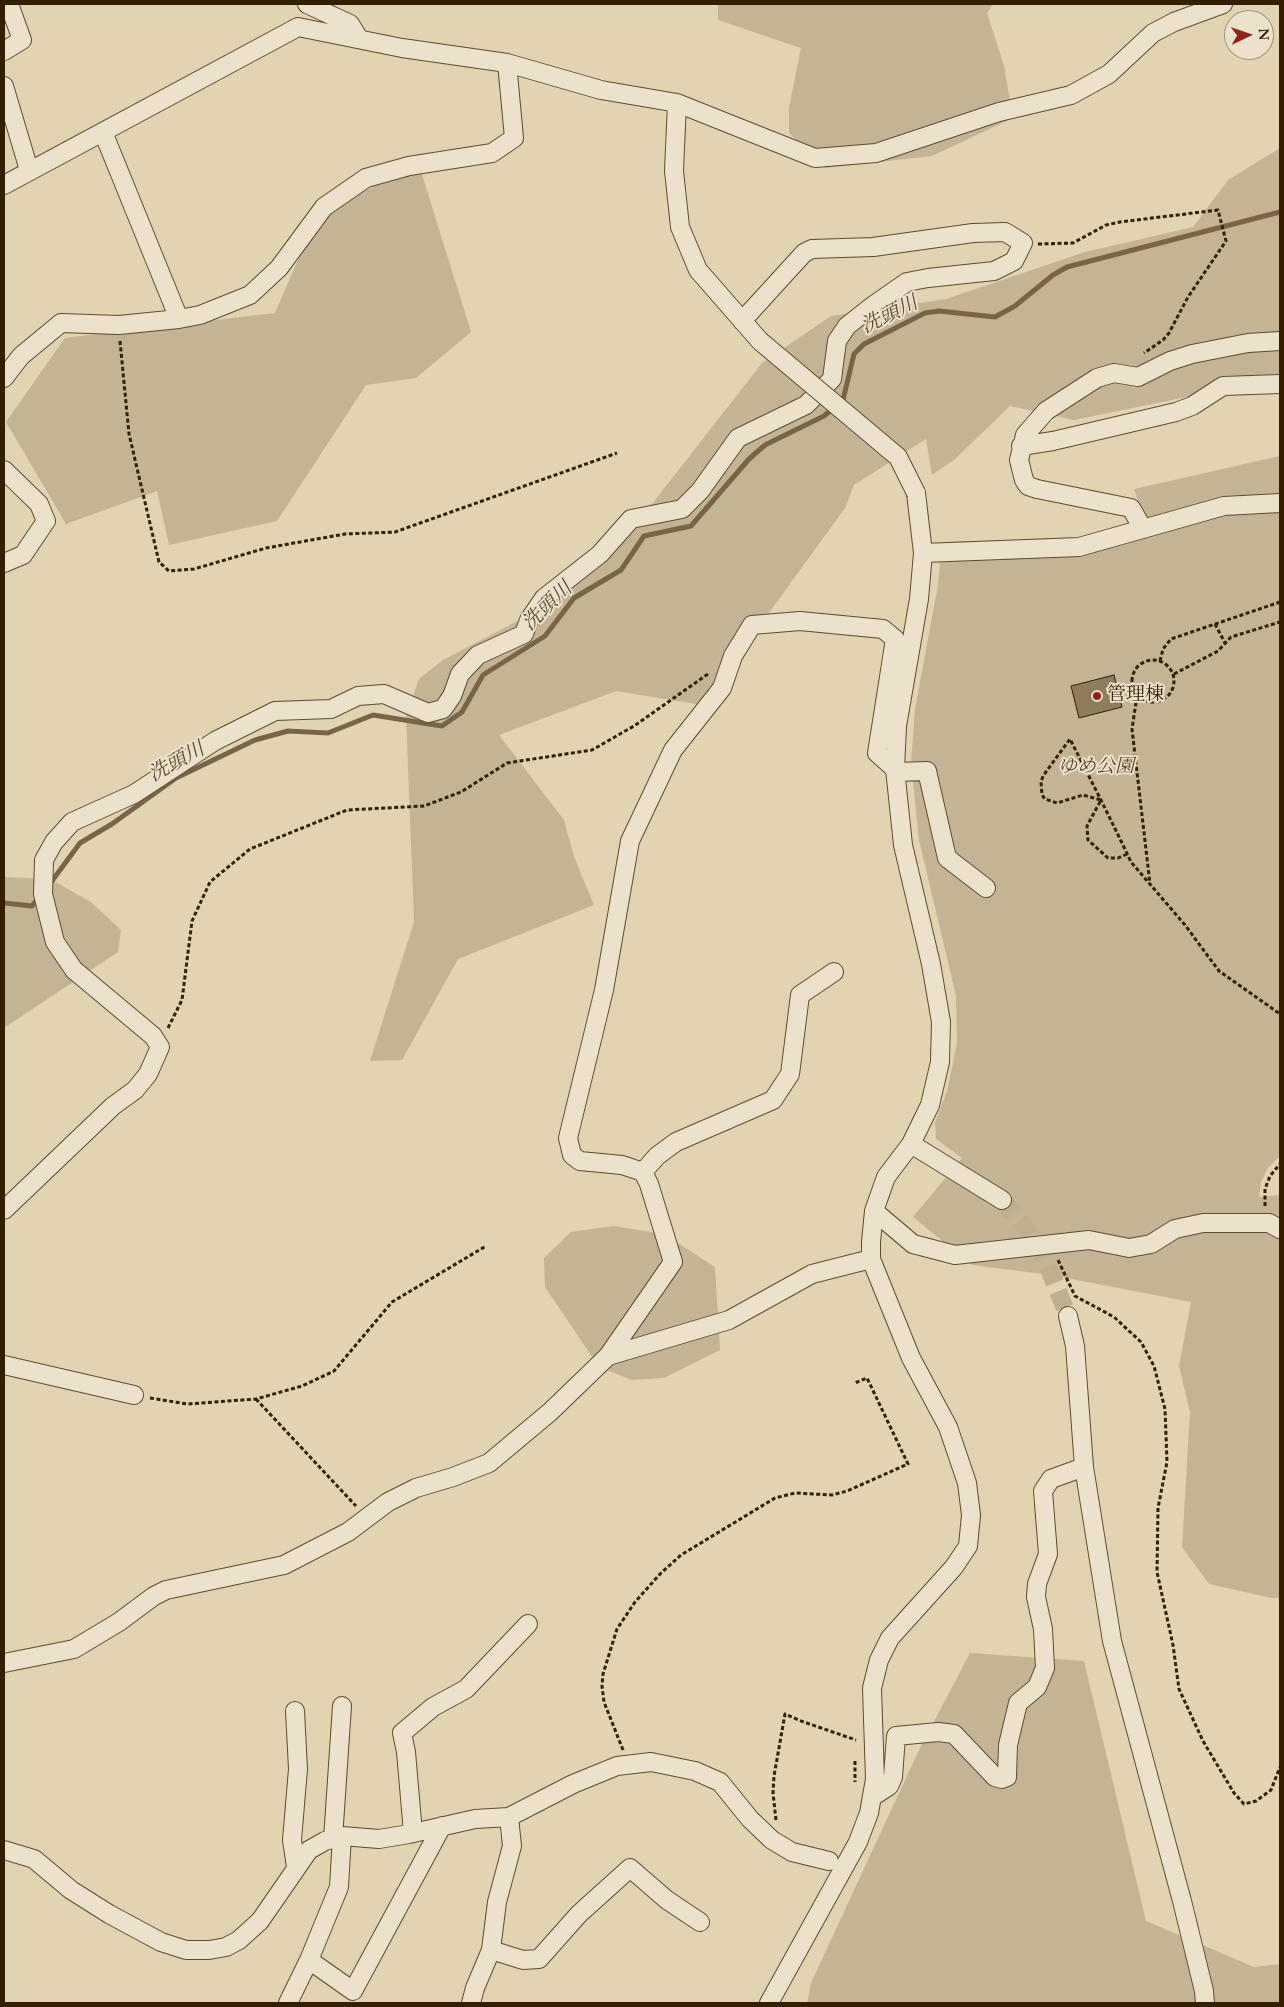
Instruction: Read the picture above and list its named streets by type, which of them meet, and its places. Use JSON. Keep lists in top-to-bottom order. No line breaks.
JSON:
{"water":["洗頭川"],"parks":["ゆめ公園"],"places":["管理棟"],"north":"right"}
